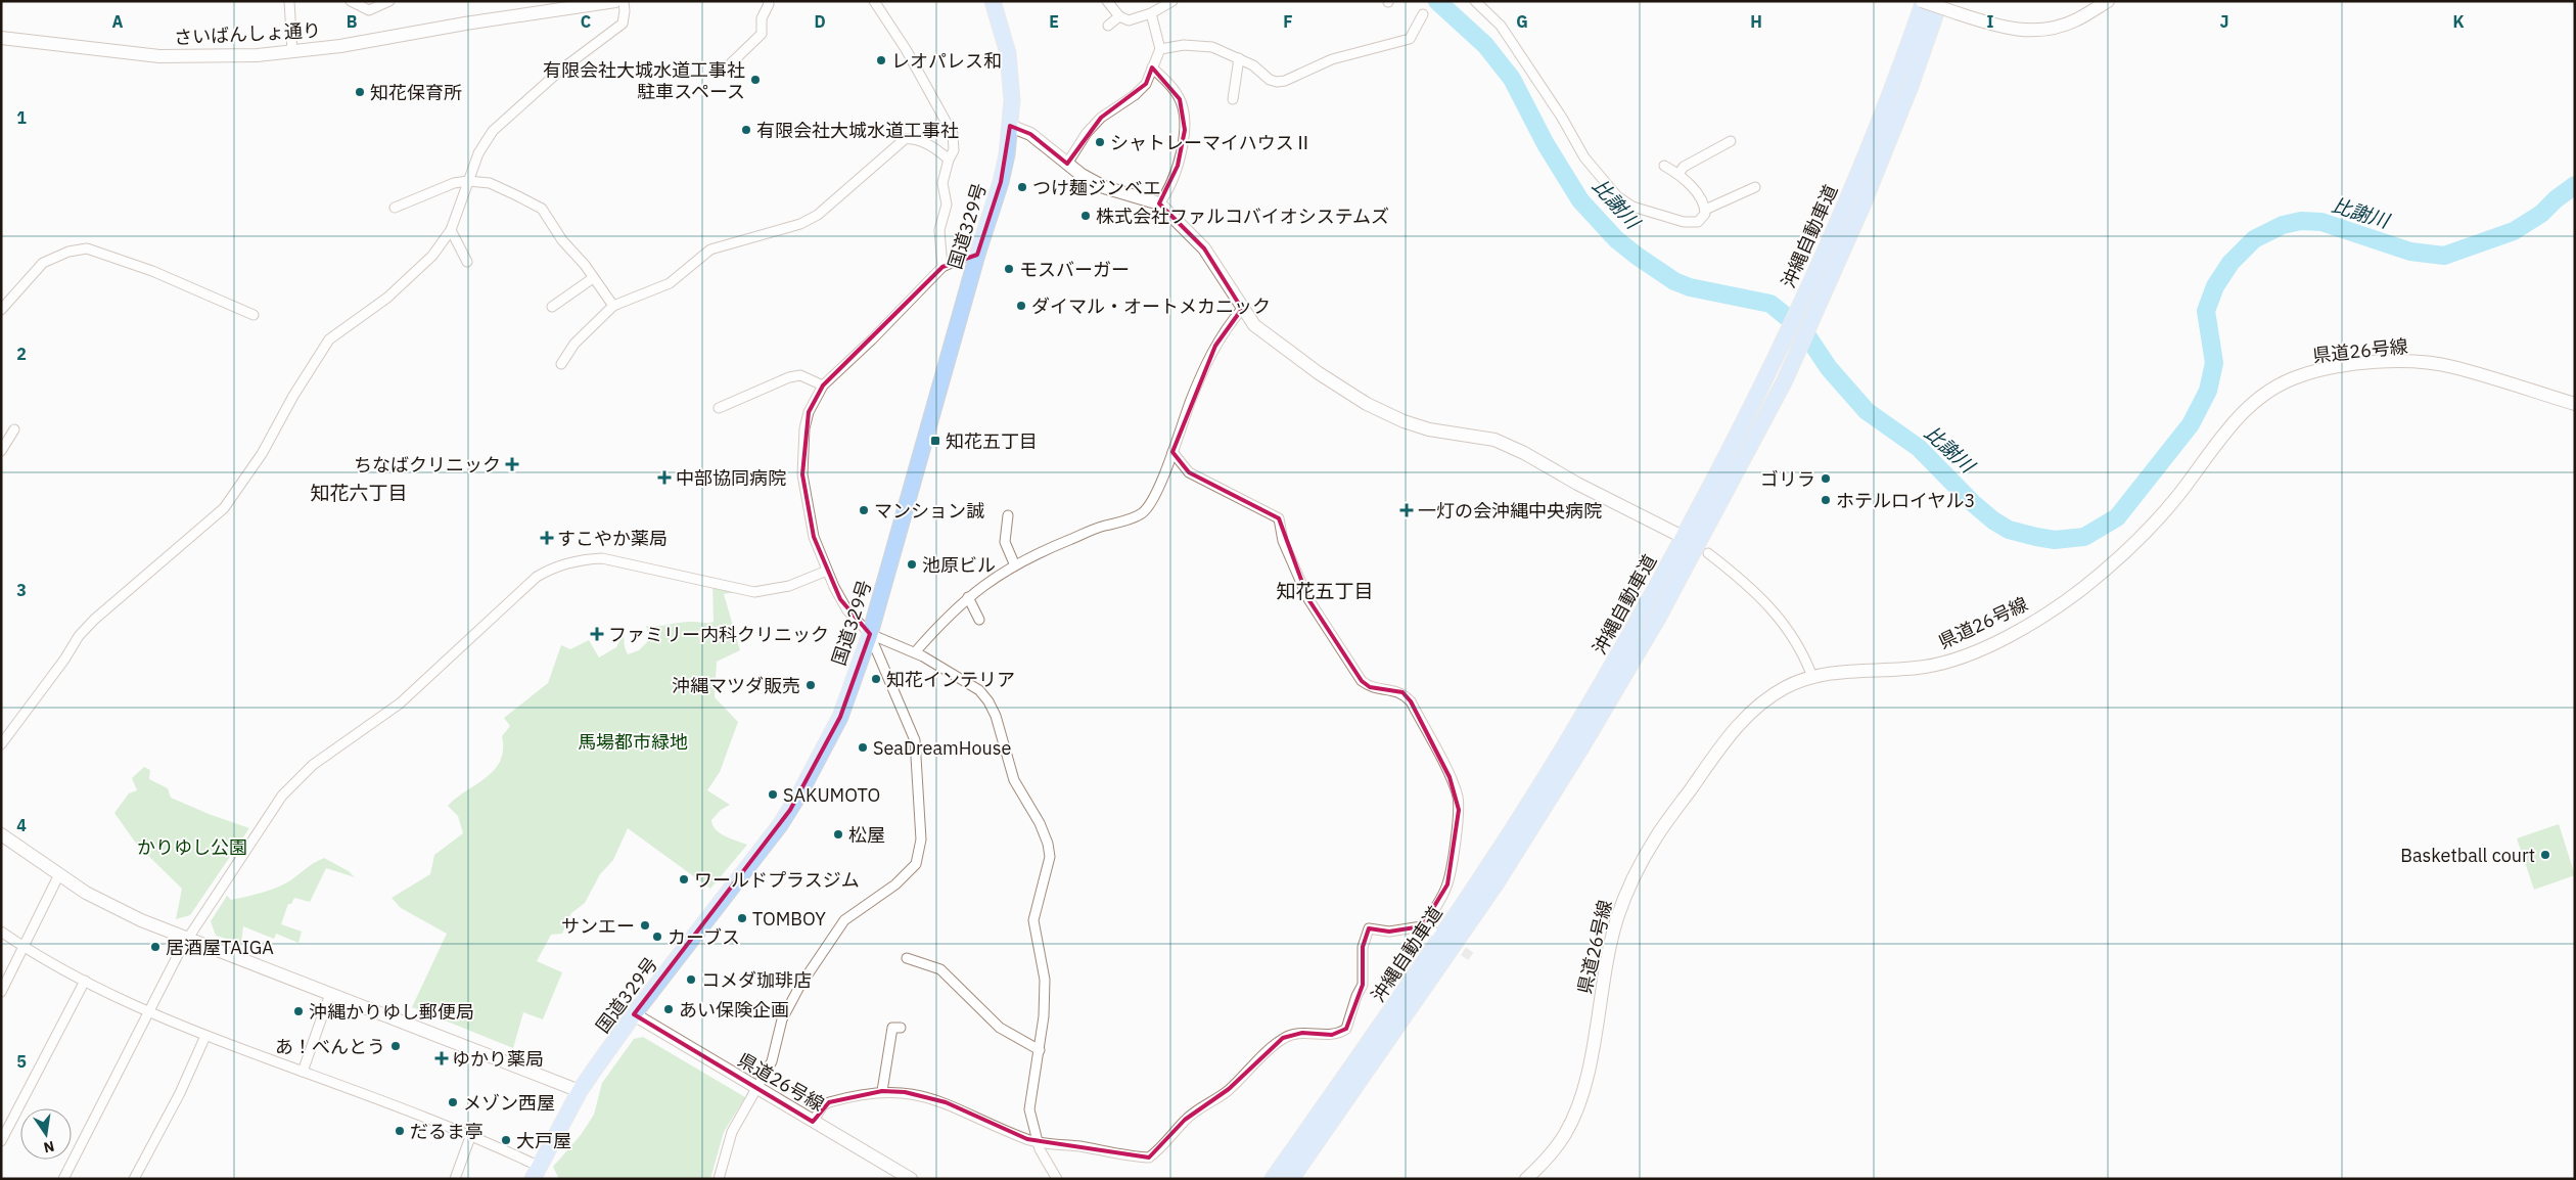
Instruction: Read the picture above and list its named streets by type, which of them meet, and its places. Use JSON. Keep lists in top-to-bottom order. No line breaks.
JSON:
{"streets":{"highway":["国道329号","沖縄自動車道"],"main road":["さいばんしょ通り","県道26号線"]},"crossings":[["国道329号","県道26号線"]],"districts":["知花六丁目","知花五丁目"],"water":["比謝川"],"parks":["馬場都市緑地","かりゆし公園"],"places":{"other":["レオパレス和","有限会社大城水道工事社 駐車スペース","知花保育所","有限会社大城水道工事社","シャトレーマイハウスⅡ","つけ麺ジンベエ","株式会社ファルコバイオシステムズ","モスバーガー","ダイマル・オートメカニック","ゴリラ","ホテルロイヤル3","マンション誠","池原ビル","知花インテリア","沖縄マツダ販売","SeaDreamHouse","SAKUMOTO","松屋","Basketball court","ワールドプラスジム","TOMBOY","サンエー","カーブス","居酒屋TAIGA","コメダ珈琲店","あい保険企画","沖縄かりゆし郵便局","あ！べんとう","メゾン西屋","だるま亭","大戸屋"],"transit":["知花五丁目"],"health":["ちなばクリニック","中部協同病院","一灯の会沖縄中央病院","すこやか薬局","ファミリー内科クリニック","ゆかり薬局"]},"north":"bottom","grid":{"columns":["A","B","C","D","E","F","G","H","I","J","K"],"rows":["1","2","3","4","5"]}}
